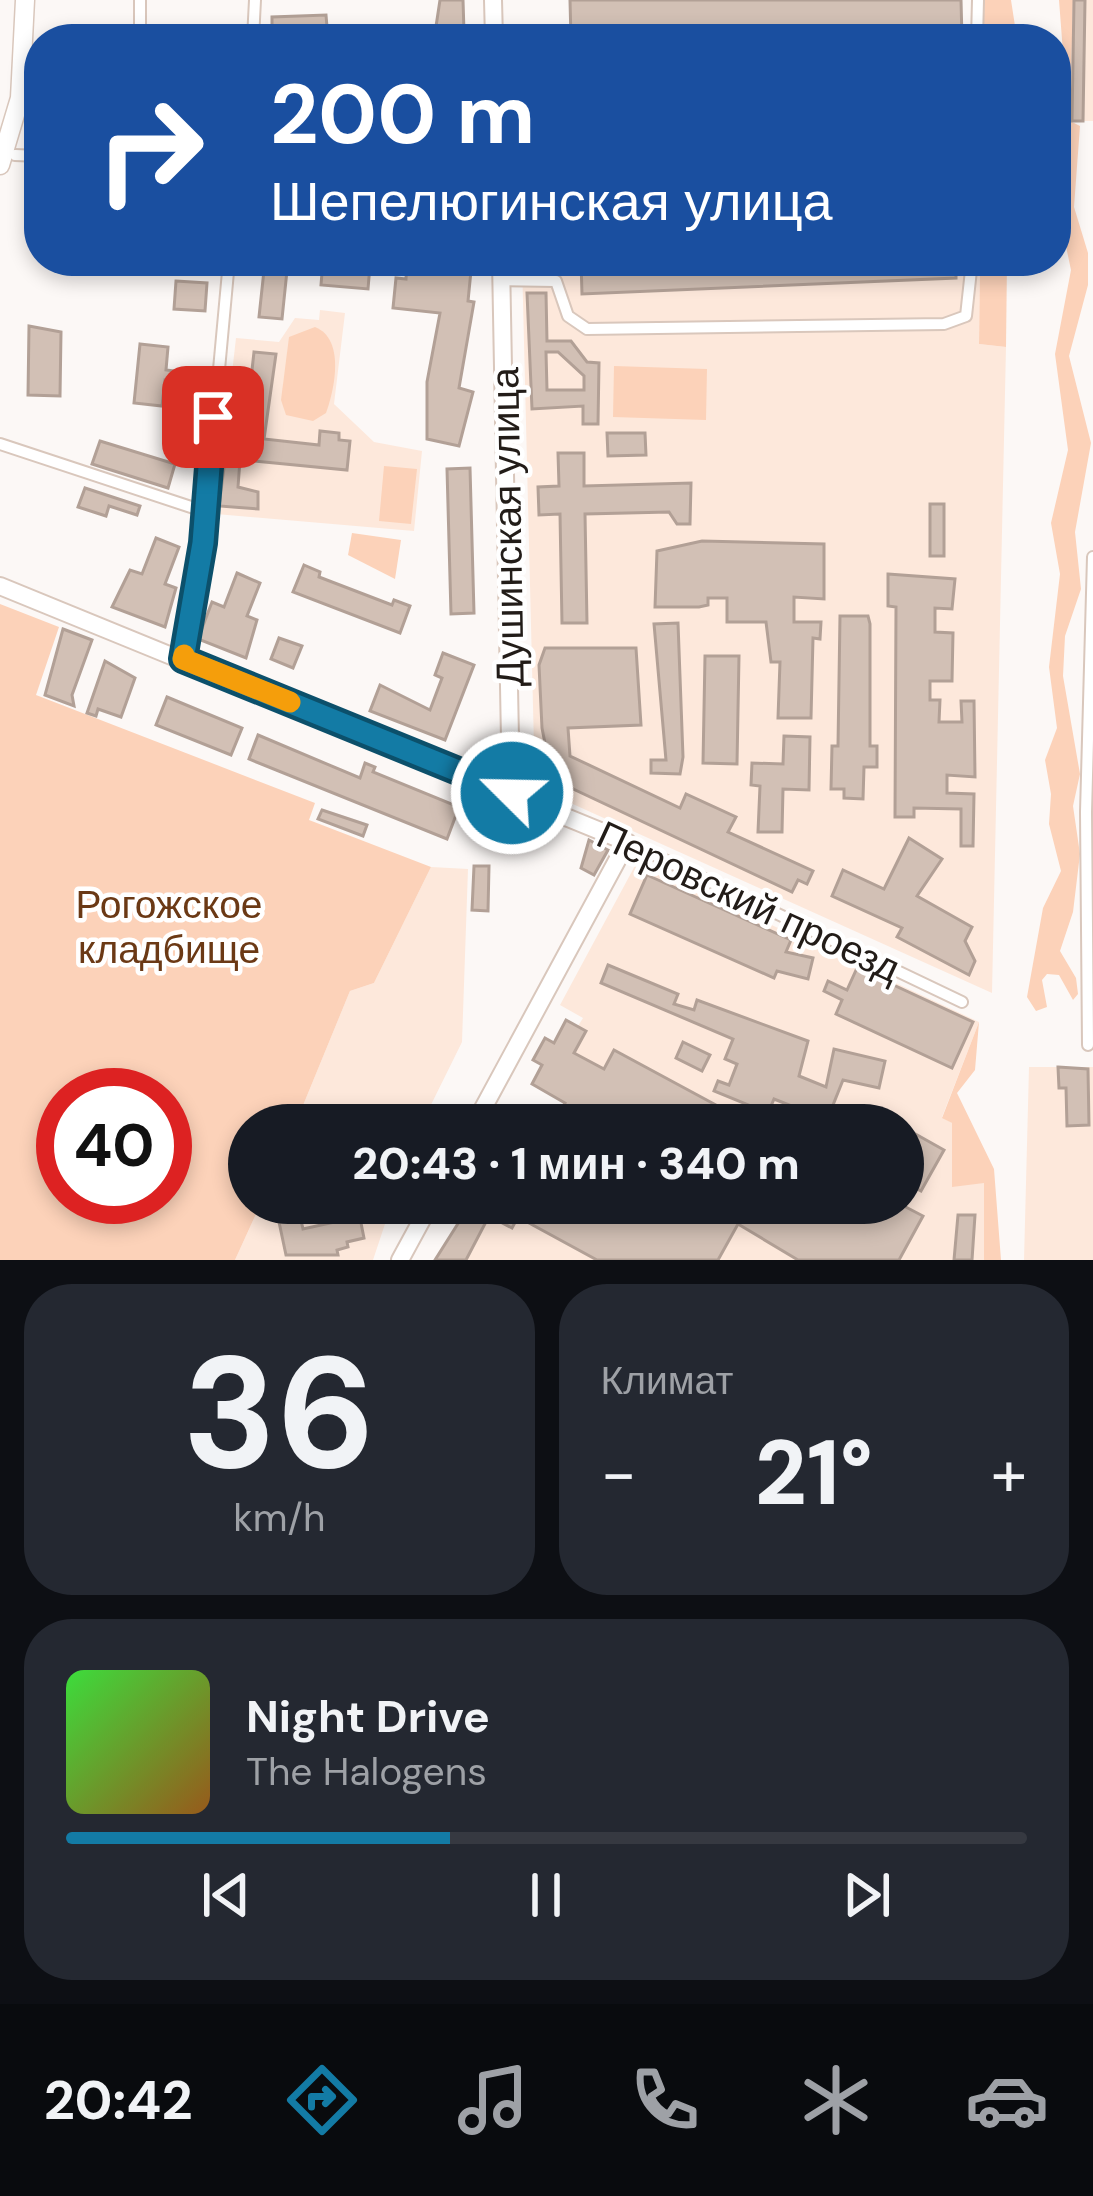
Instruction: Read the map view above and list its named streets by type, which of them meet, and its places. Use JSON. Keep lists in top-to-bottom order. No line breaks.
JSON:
{"streets":{"street":["Душинская улица","Перовский проезд"]},"crossings":[["Душинская улица","Перовский проезд"]],"parks":["Рогожское кладбище"],"page":{"turn":["200 m","Шепелюгинская улица"],"limit":"40","trip":"20:43 · 1 мин · 340 m","tile":[["36","km/h"],"Климат"],"heat":["−","21°","+"],"song":["Night Drive","The Halogens"],"tabs":"20:42"}}
